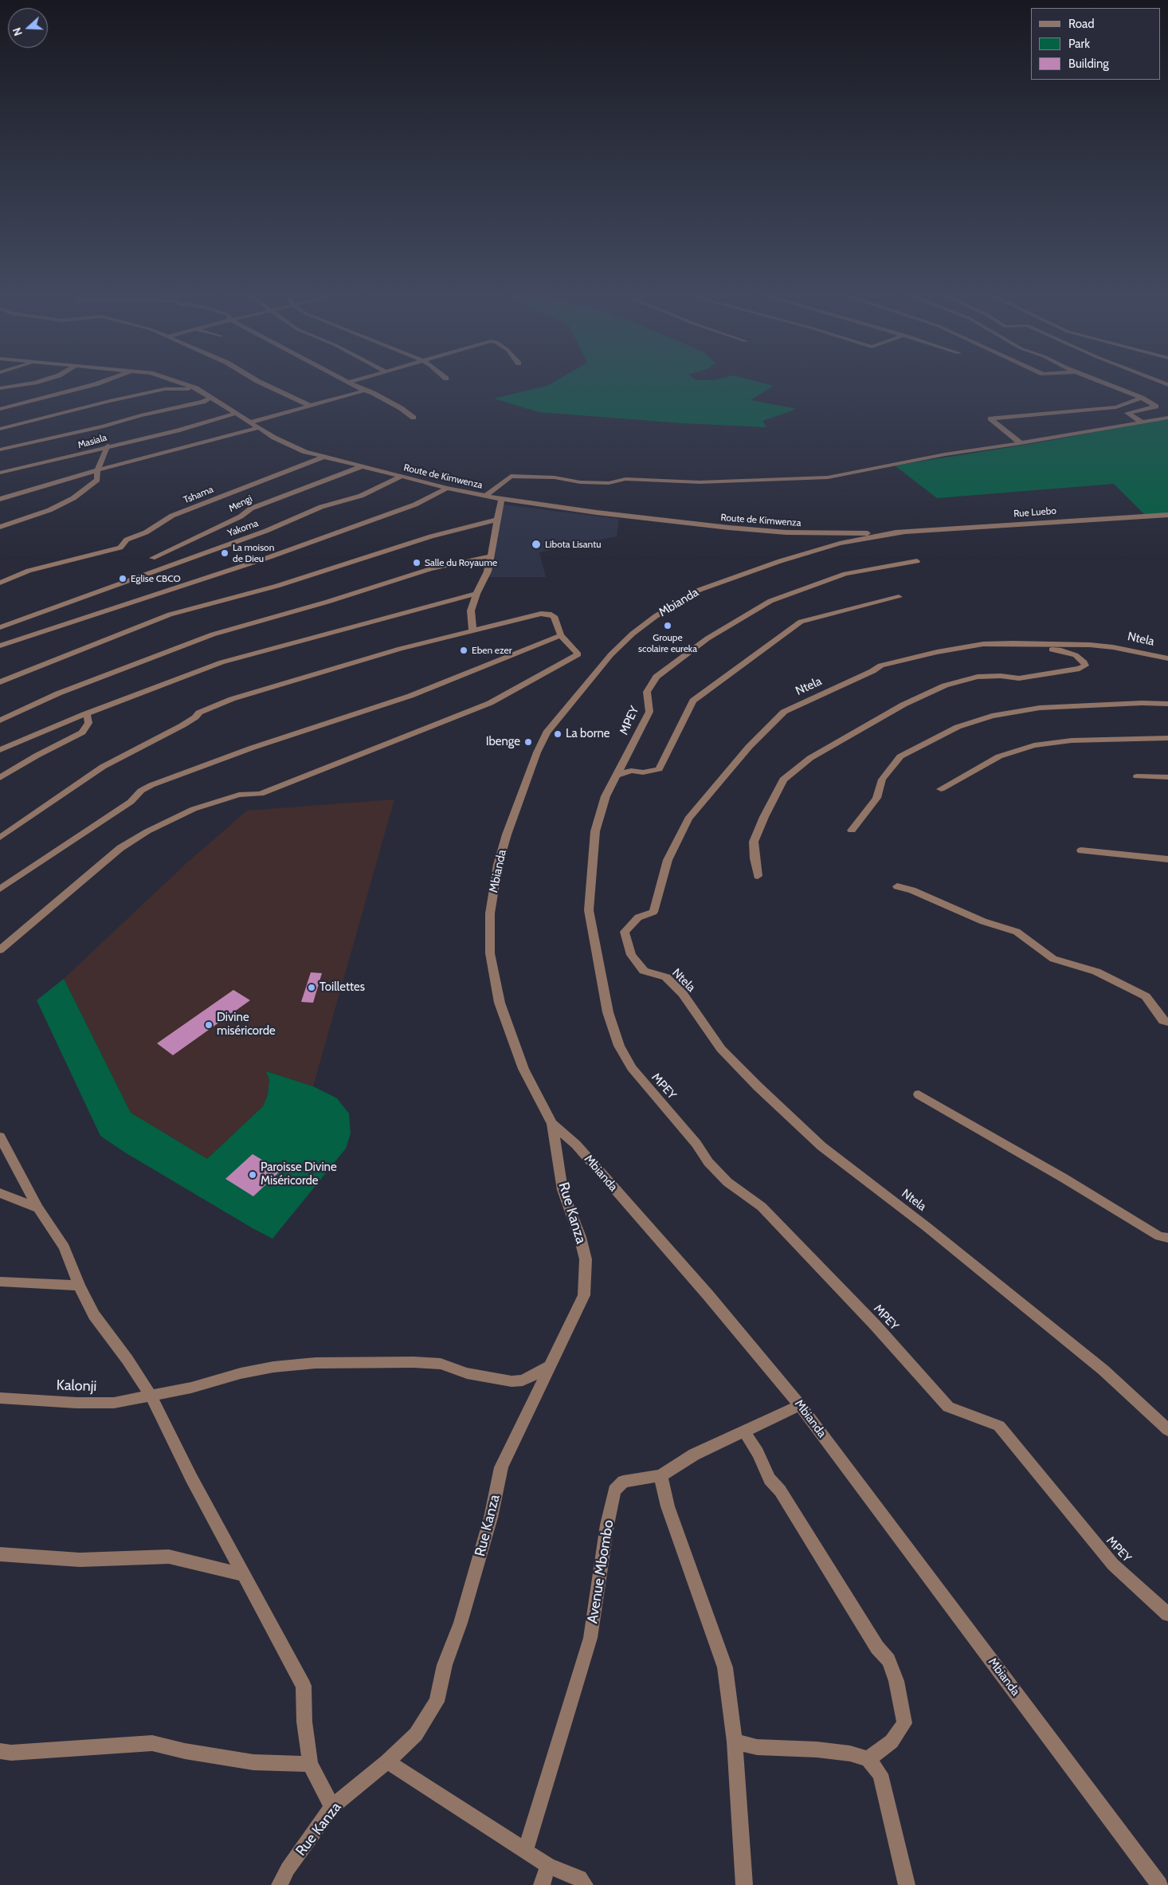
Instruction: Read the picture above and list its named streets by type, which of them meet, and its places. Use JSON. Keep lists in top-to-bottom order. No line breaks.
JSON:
{"streets":{"street":["Masiala","Route de Kimwenza","Tshama","Mengi","Rue Luebo","Yakoma","Mbianda","Ntela","MPEY","Rue Kanza","Kalonji","Avenue Mbombo"]},"crossings":[["Masiala","Route de Kimwenza"],["Route de Kimwenza","Tshama"],["Route de Kimwenza","Mengi"],["Route de Kimwenza","Rue Luebo"],["Route de Kimwenza","Yakoma"],["Route de Kimwenza","Mbianda"],["Rue Luebo","Mbianda"],["Mbianda","Rue Kanza"],["Mbianda","Avenue Mbombo"],["Rue Kanza","Kalonji"]],"places":["Libota Lisantu","La moison de Dieu","Salle du Royaume","Eglise CBCO","Groupe scolaire eureka","Eben ezer","La borne","Ibenge","Toillettes","Divine miséricorde","Paroisse Divine Miséricorde"],"legend":["Road","Park","Building"],"north":"left"}
